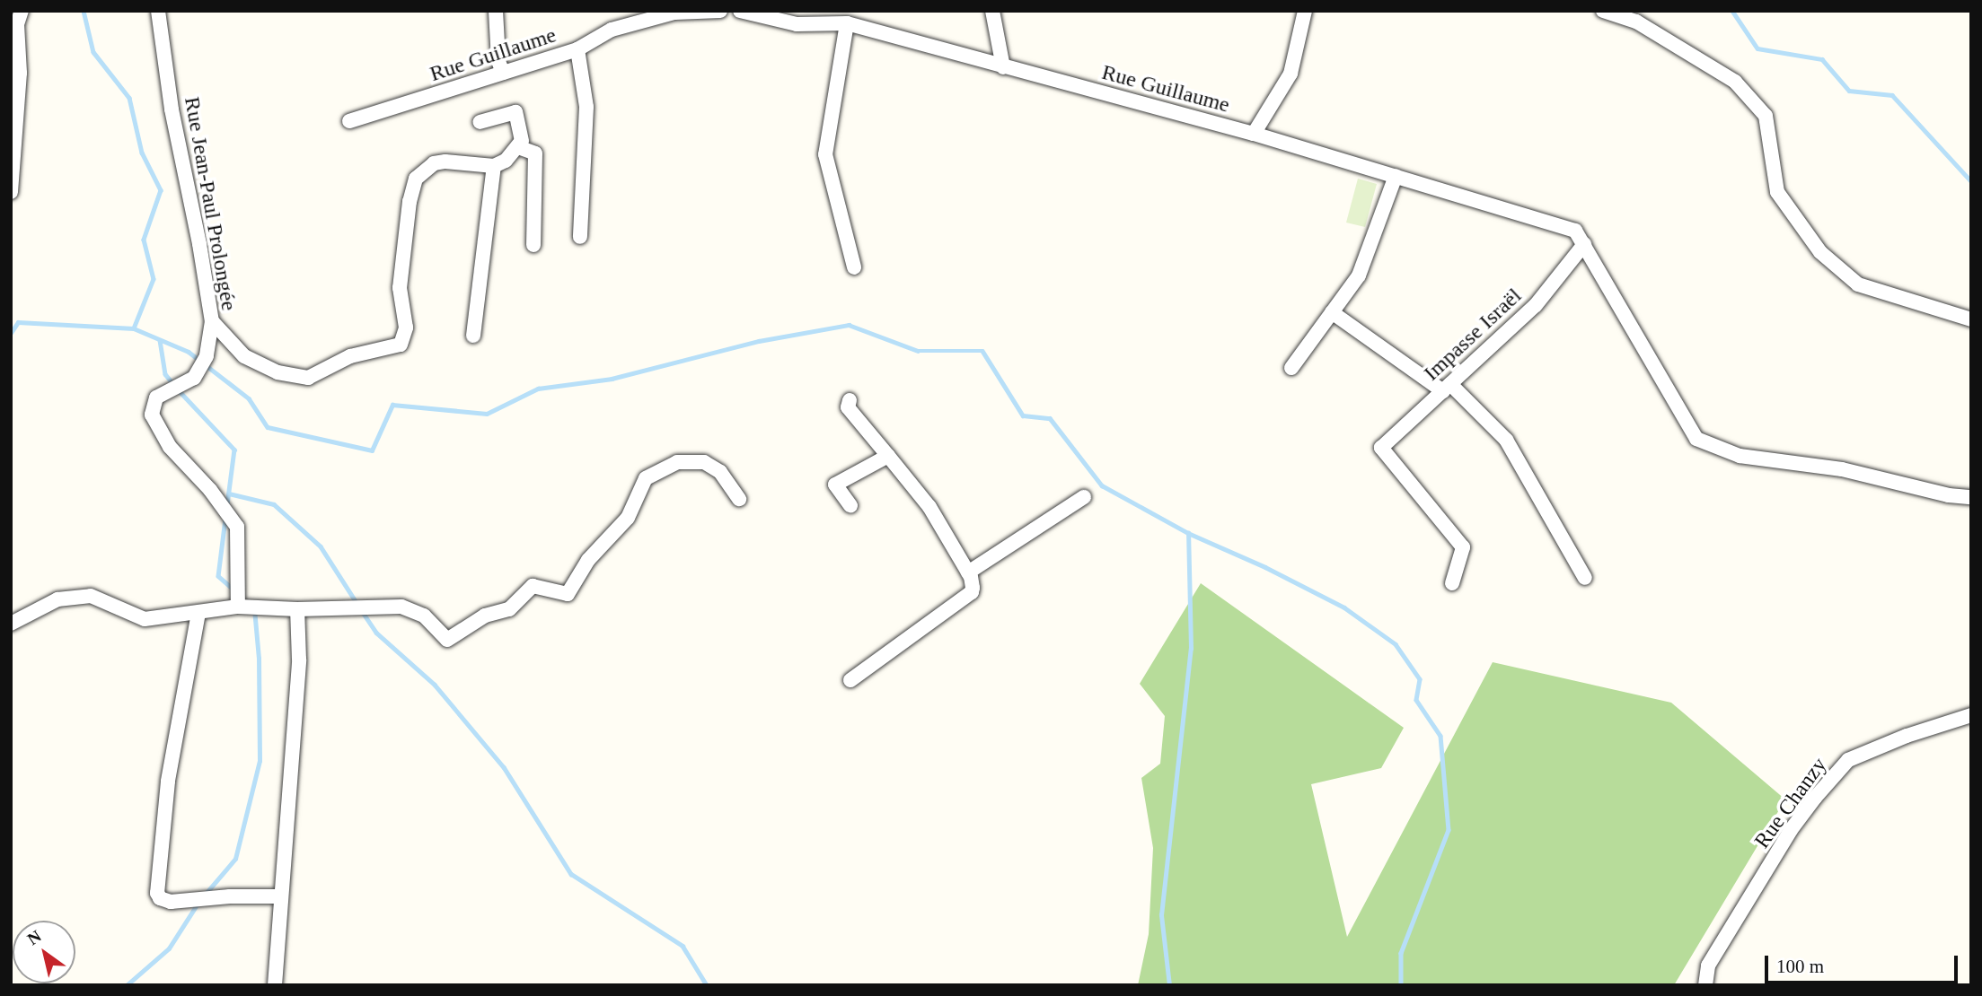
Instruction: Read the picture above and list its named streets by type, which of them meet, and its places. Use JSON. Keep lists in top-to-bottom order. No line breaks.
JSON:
{"streets":{"street":["Rue Guillaume","Rue Jean-Paul Prolongée","Impasse Israël","Rue Chanzy"]},"crossings":[["Rue Guillaume","Impasse Israël"]],"scale_bar":"100 m","north":"top left"}
